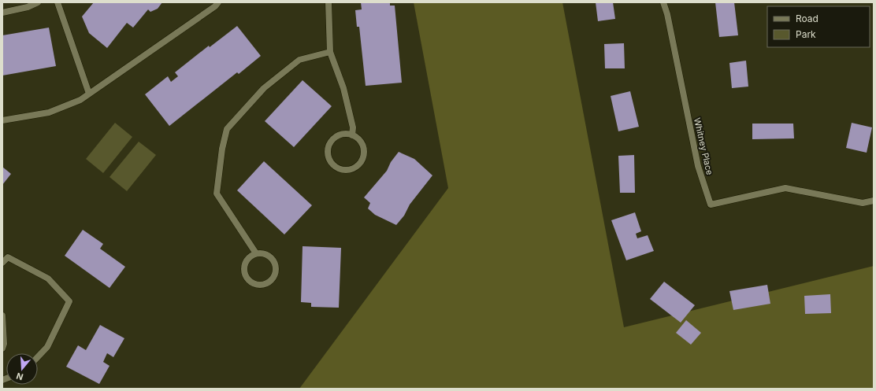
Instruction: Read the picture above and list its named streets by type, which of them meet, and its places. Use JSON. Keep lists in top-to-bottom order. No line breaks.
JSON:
{"streets":{"street":["Whitney Place"]},"legend":["Road","Park"],"north":"bottom"}
